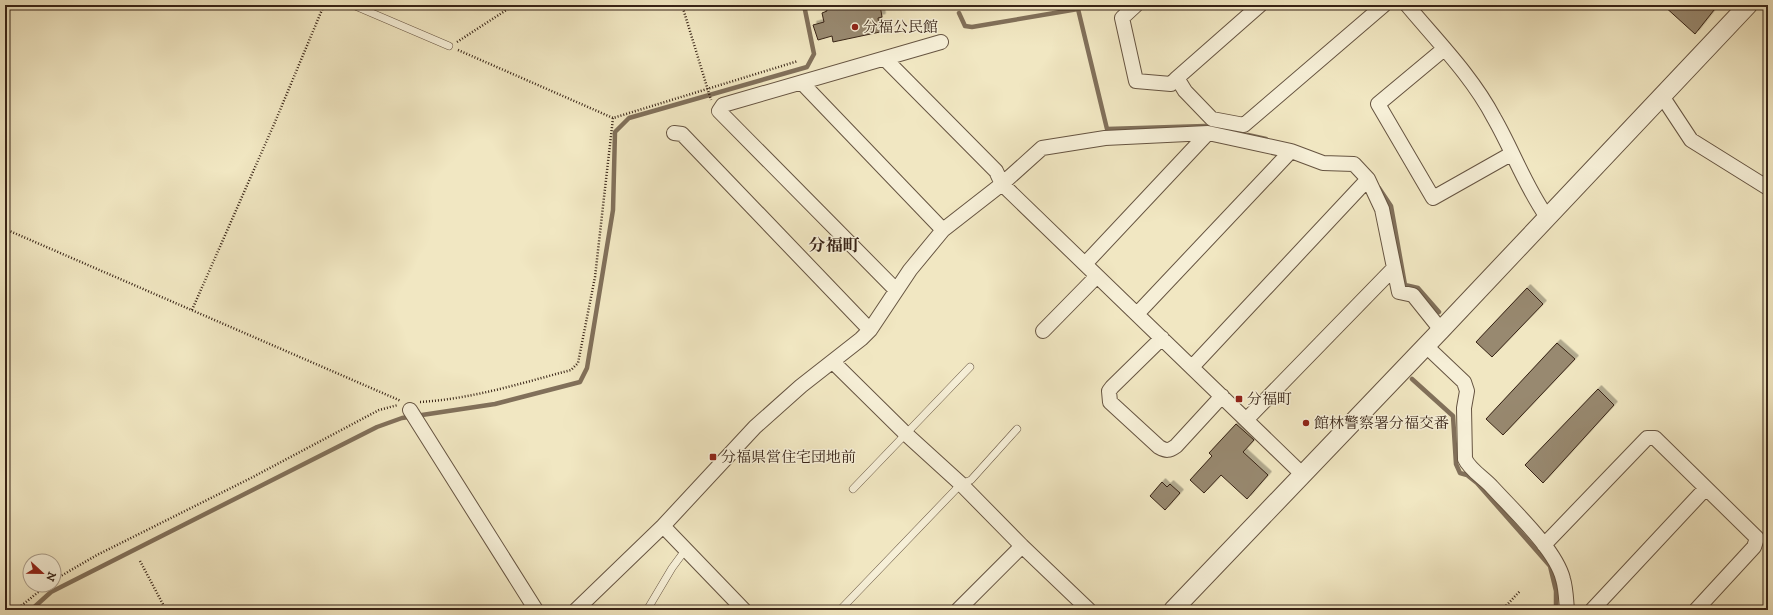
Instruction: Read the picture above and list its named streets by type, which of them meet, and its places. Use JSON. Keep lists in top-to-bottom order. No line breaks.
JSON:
{"districts":["分福町"],"places":{"other":["分福公民館","館林警察署分福交番"],"transit":["分福町","分福県営住宅団地前"]},"north":"right"}
